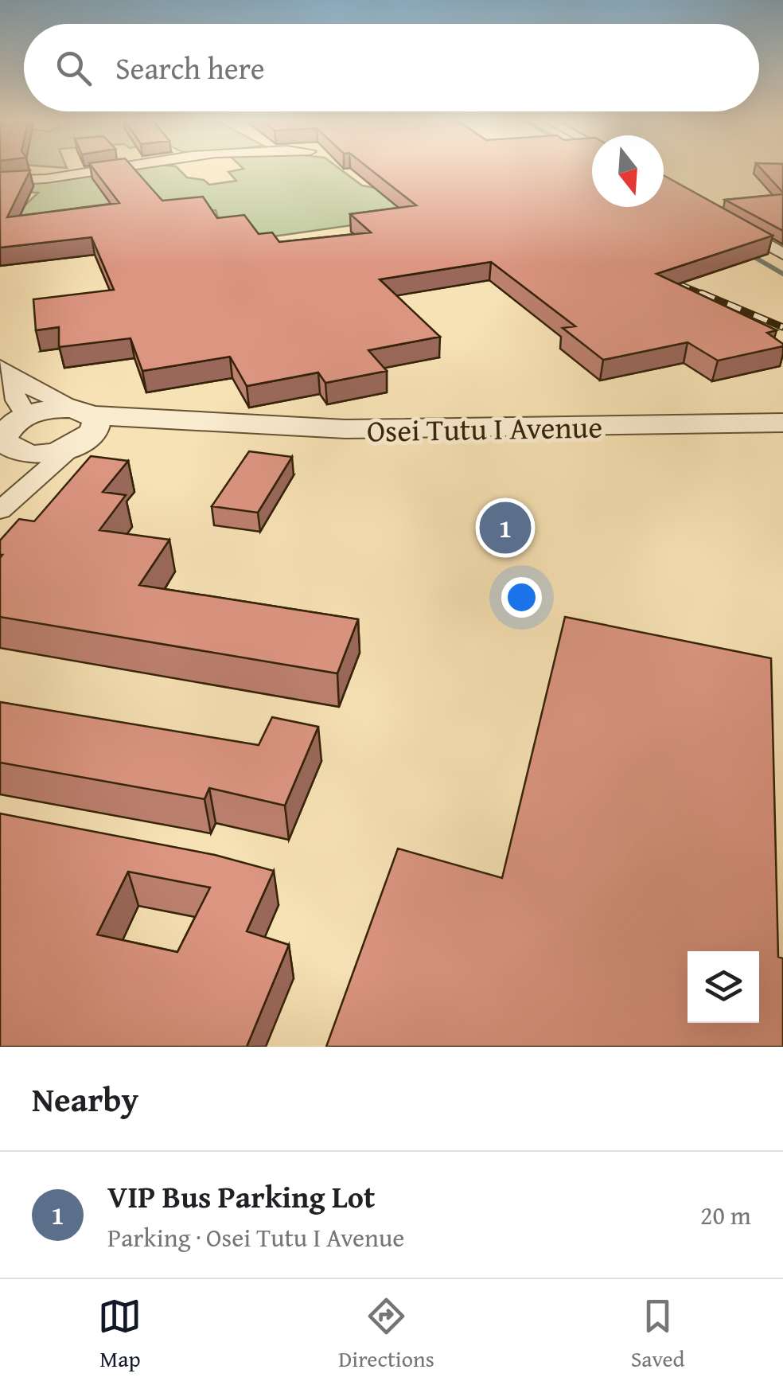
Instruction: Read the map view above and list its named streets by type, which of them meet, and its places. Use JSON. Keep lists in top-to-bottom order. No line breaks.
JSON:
{"streets":{"street":["Osei Tutu I Avenue"]},"north":"bottom","page":{"search":"Search here","pins":"1","heading":"Nearby","list":[{"mark":"1","name":"VIP Bus Parking Lot","note":"Parking · Osei Tutu I Avenue","value":"20 m"}],"nav":["Map","Directions","Saved"]}}
